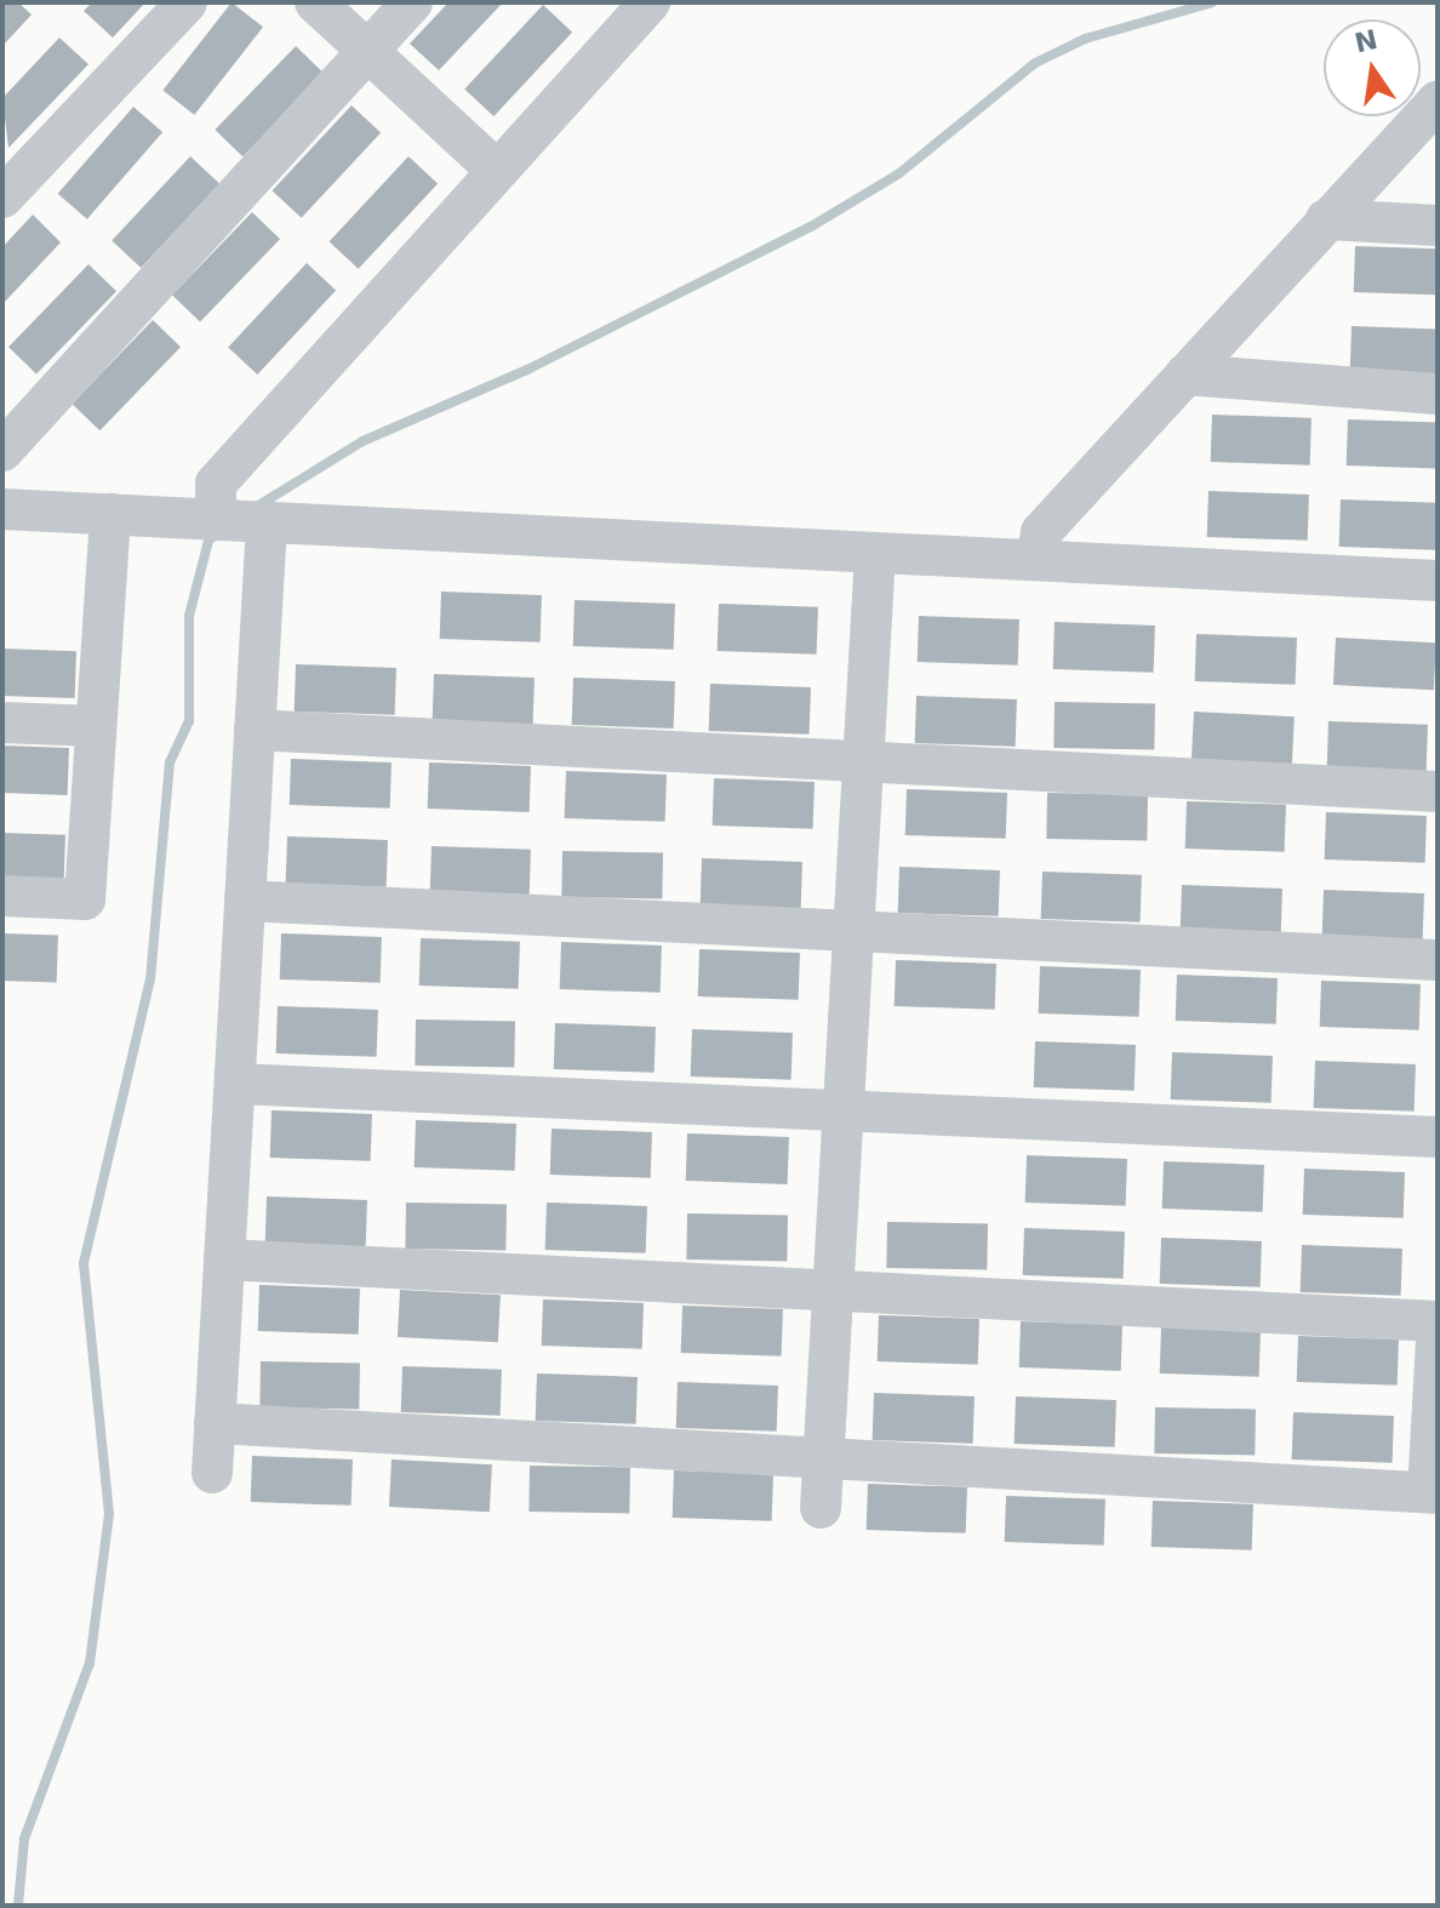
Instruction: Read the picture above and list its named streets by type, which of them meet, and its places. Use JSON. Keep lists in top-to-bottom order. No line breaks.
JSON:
{"north":"top"}
